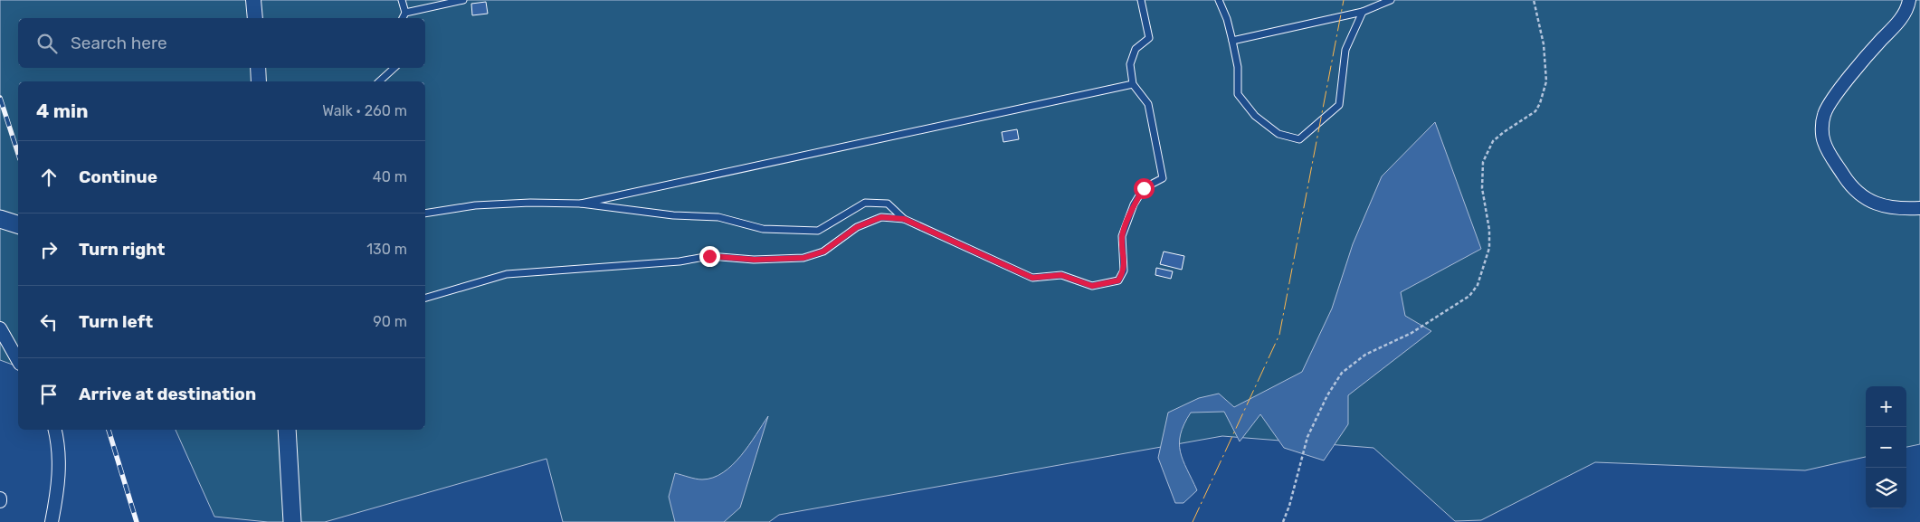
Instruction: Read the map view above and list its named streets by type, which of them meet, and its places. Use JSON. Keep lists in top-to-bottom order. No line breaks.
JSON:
{"page":{"search":"Search here","heading":["4 min","Walk · 260 m"],"list":[["Continue","40 m"],["Turn right","130 m"],["Turn left","90 m"],"Arrive at destination"],"map_buttons":["+","−"]}}
